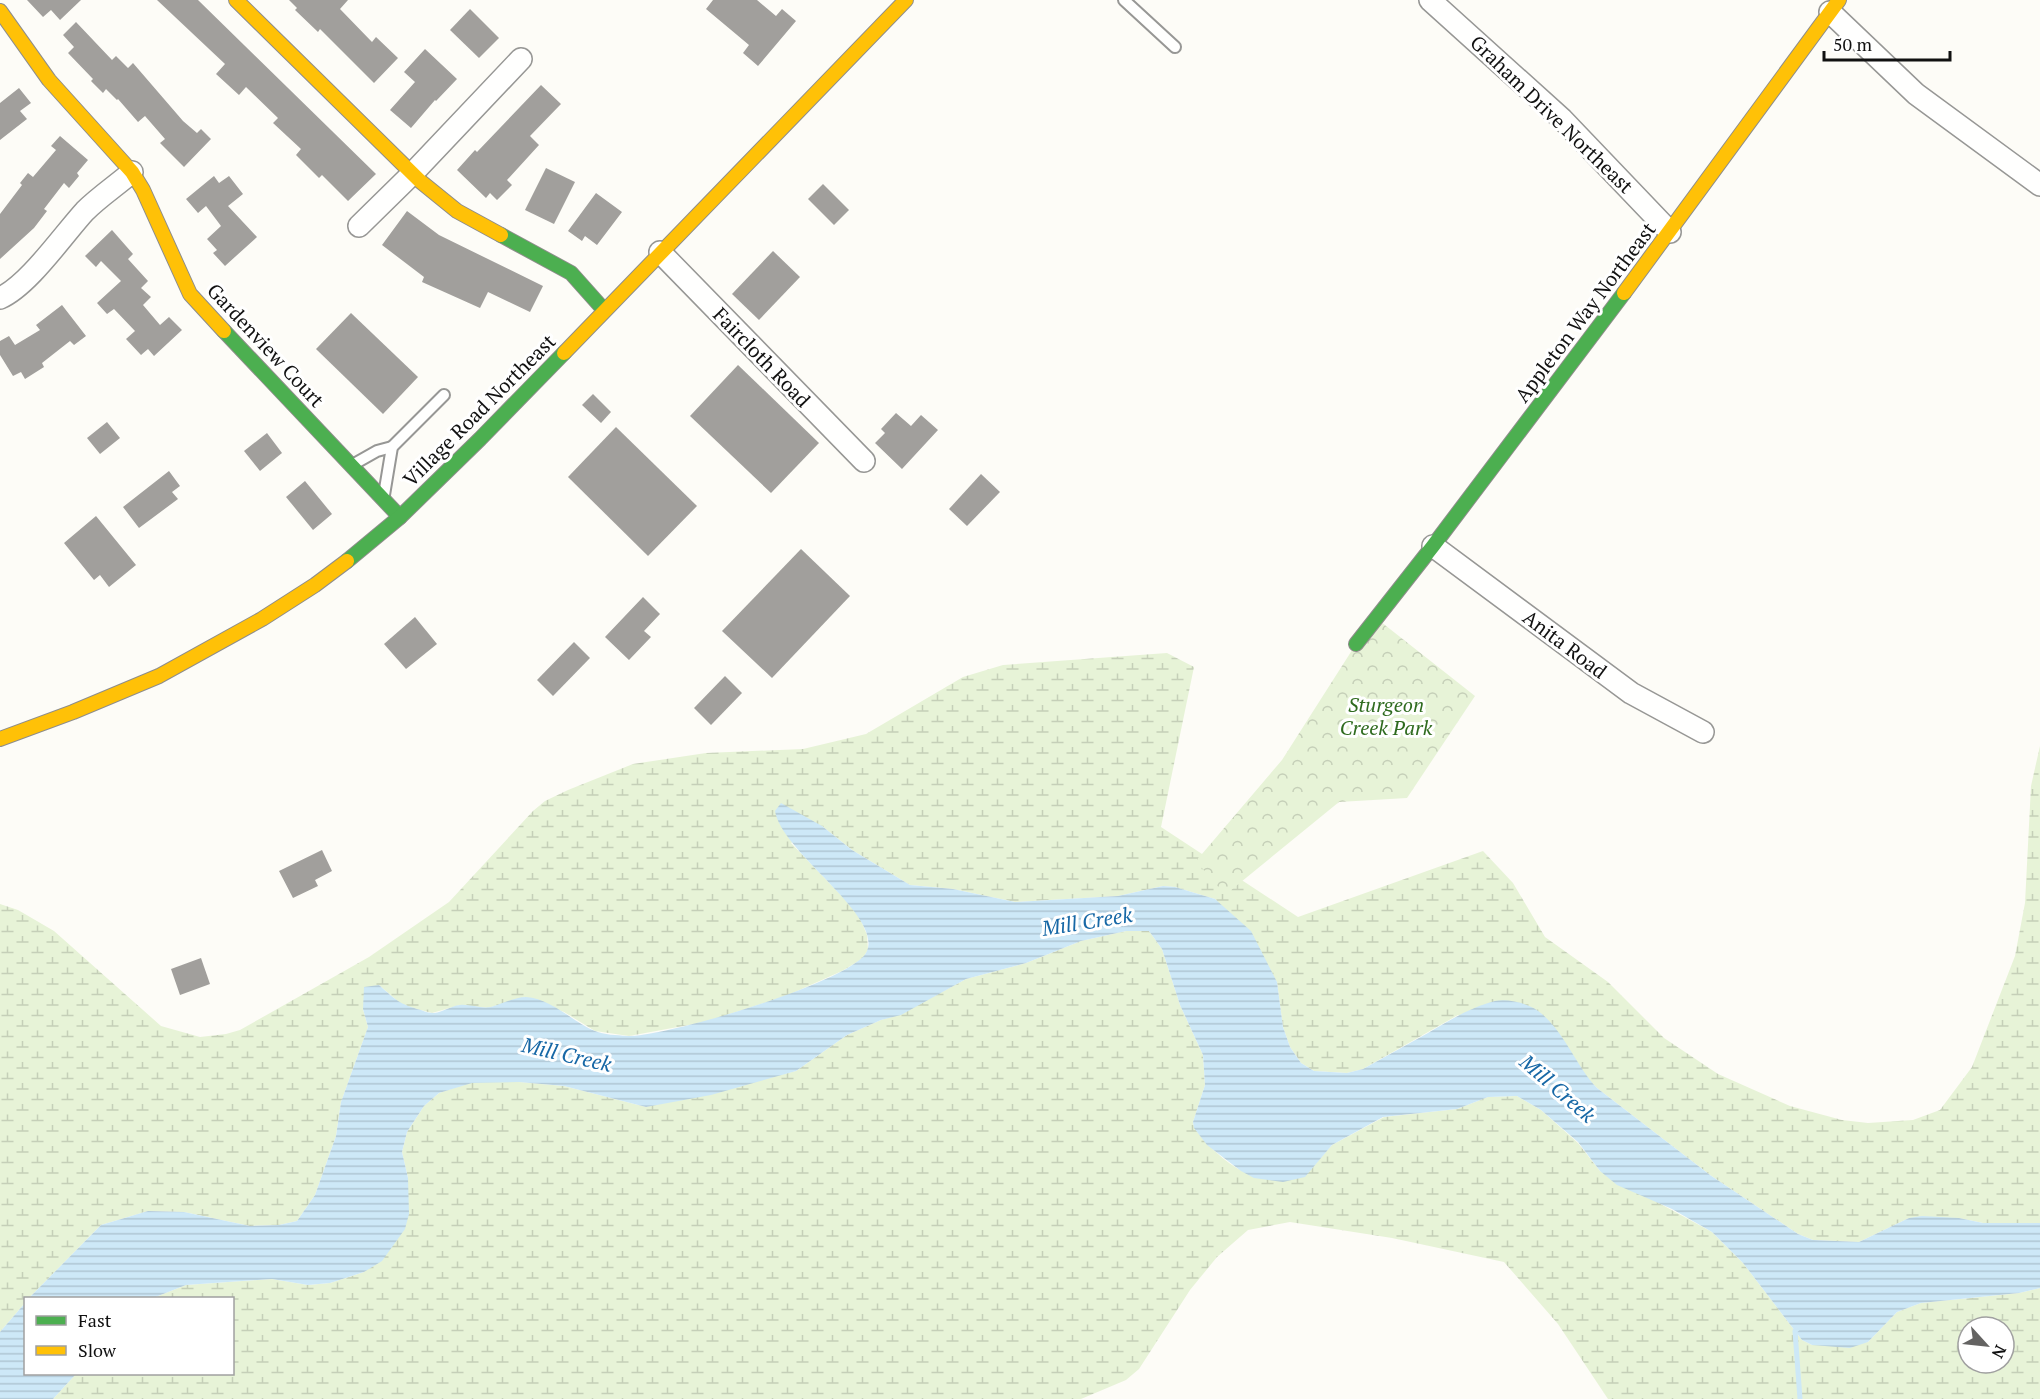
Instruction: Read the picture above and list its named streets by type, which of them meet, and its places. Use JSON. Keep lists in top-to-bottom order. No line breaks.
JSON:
{"streets":{"street":["Graham Drive Northeast","Appleton Way Northeast","Gardenview Court","Faircloth Road","Village Road Northeast","Anita Road"]},"crossings":[["Graham Drive Northeast","Appleton Way Northeast"],["Appleton Way Northeast","Anita Road"],["Gardenview Court","Village Road Northeast"],["Faircloth Road","Village Road Northeast"]],"water":["Mill Creek"],"parks":["Sturgeon Creek Park"],"legend":["Fast","Slow"],"scale_bar":"50 m","north":"bottom right"}
